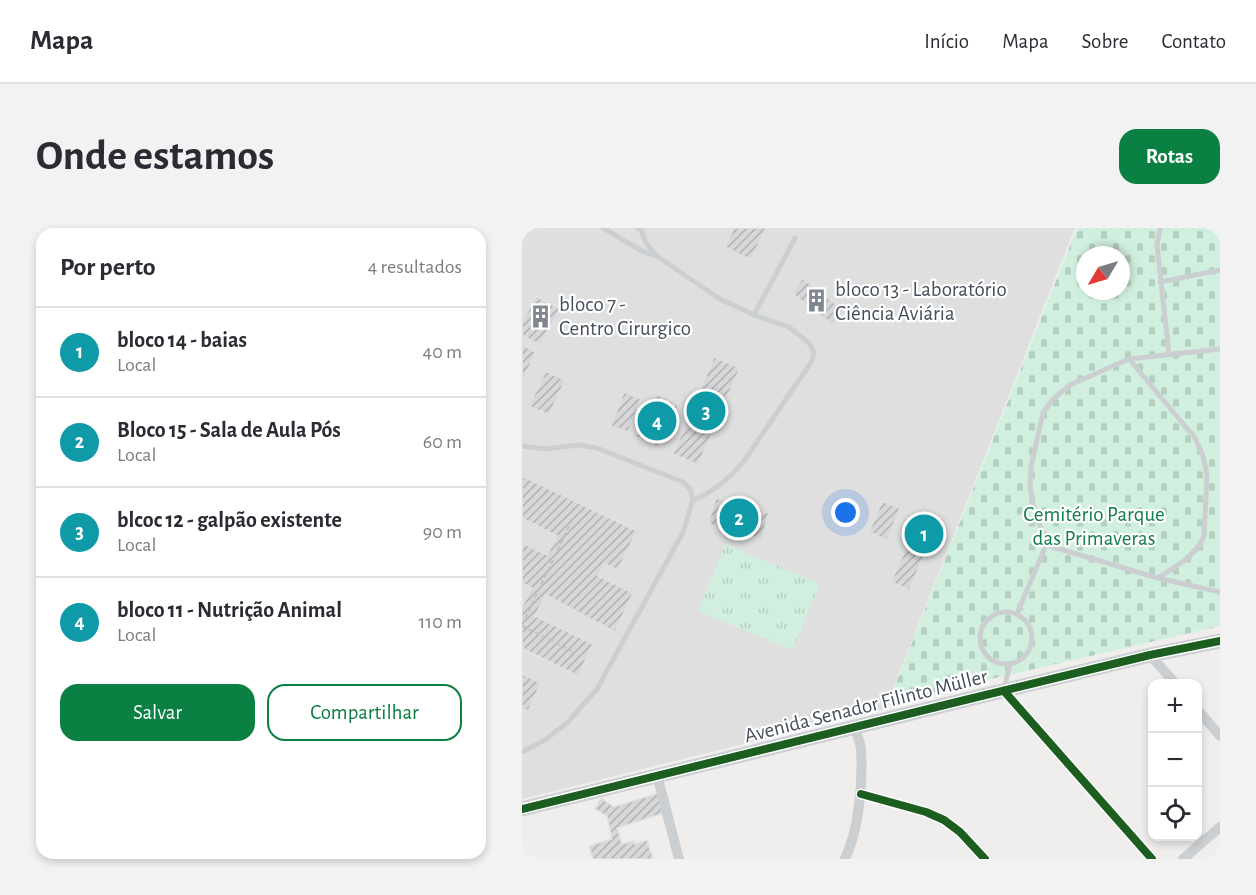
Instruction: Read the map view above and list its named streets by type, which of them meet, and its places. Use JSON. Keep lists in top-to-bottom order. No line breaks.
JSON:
{"streets":{"street":["Avenida Senador Filinto Müller"]},"parks":["Cemitério Parque das Primaveras"],"places":{"building":["bloco 13 - Laboratório Ciência Aviária","bloco 7 - Centro Cirurgico"]},"north":"bottom left","page":{"header":"Mapa","nav":["Início","Mapa","Sobre","Contato"],"buttons":["Rotas",["Salvar","Compartilhar"]],"title":"Onde estamos","heading":["Por perto","4 resultados"],"list":[{"mark":"1","name":"bloco 14 - baias","note":"Local","value":"40 m"},{"mark":"2","name":"Bloco 15 - Sala de Aula Pós","note":"Local","value":"60 m"},{"mark":"3","name":"blcoc 12 - galpão existente","note":"Local","value":"90 m"},{"mark":"4","name":"bloco 11 - Nutrição Animal","note":"Local","value":"110 m"}],"pins":["3","4","2","1"],"map_buttons":["+","−"]}}
